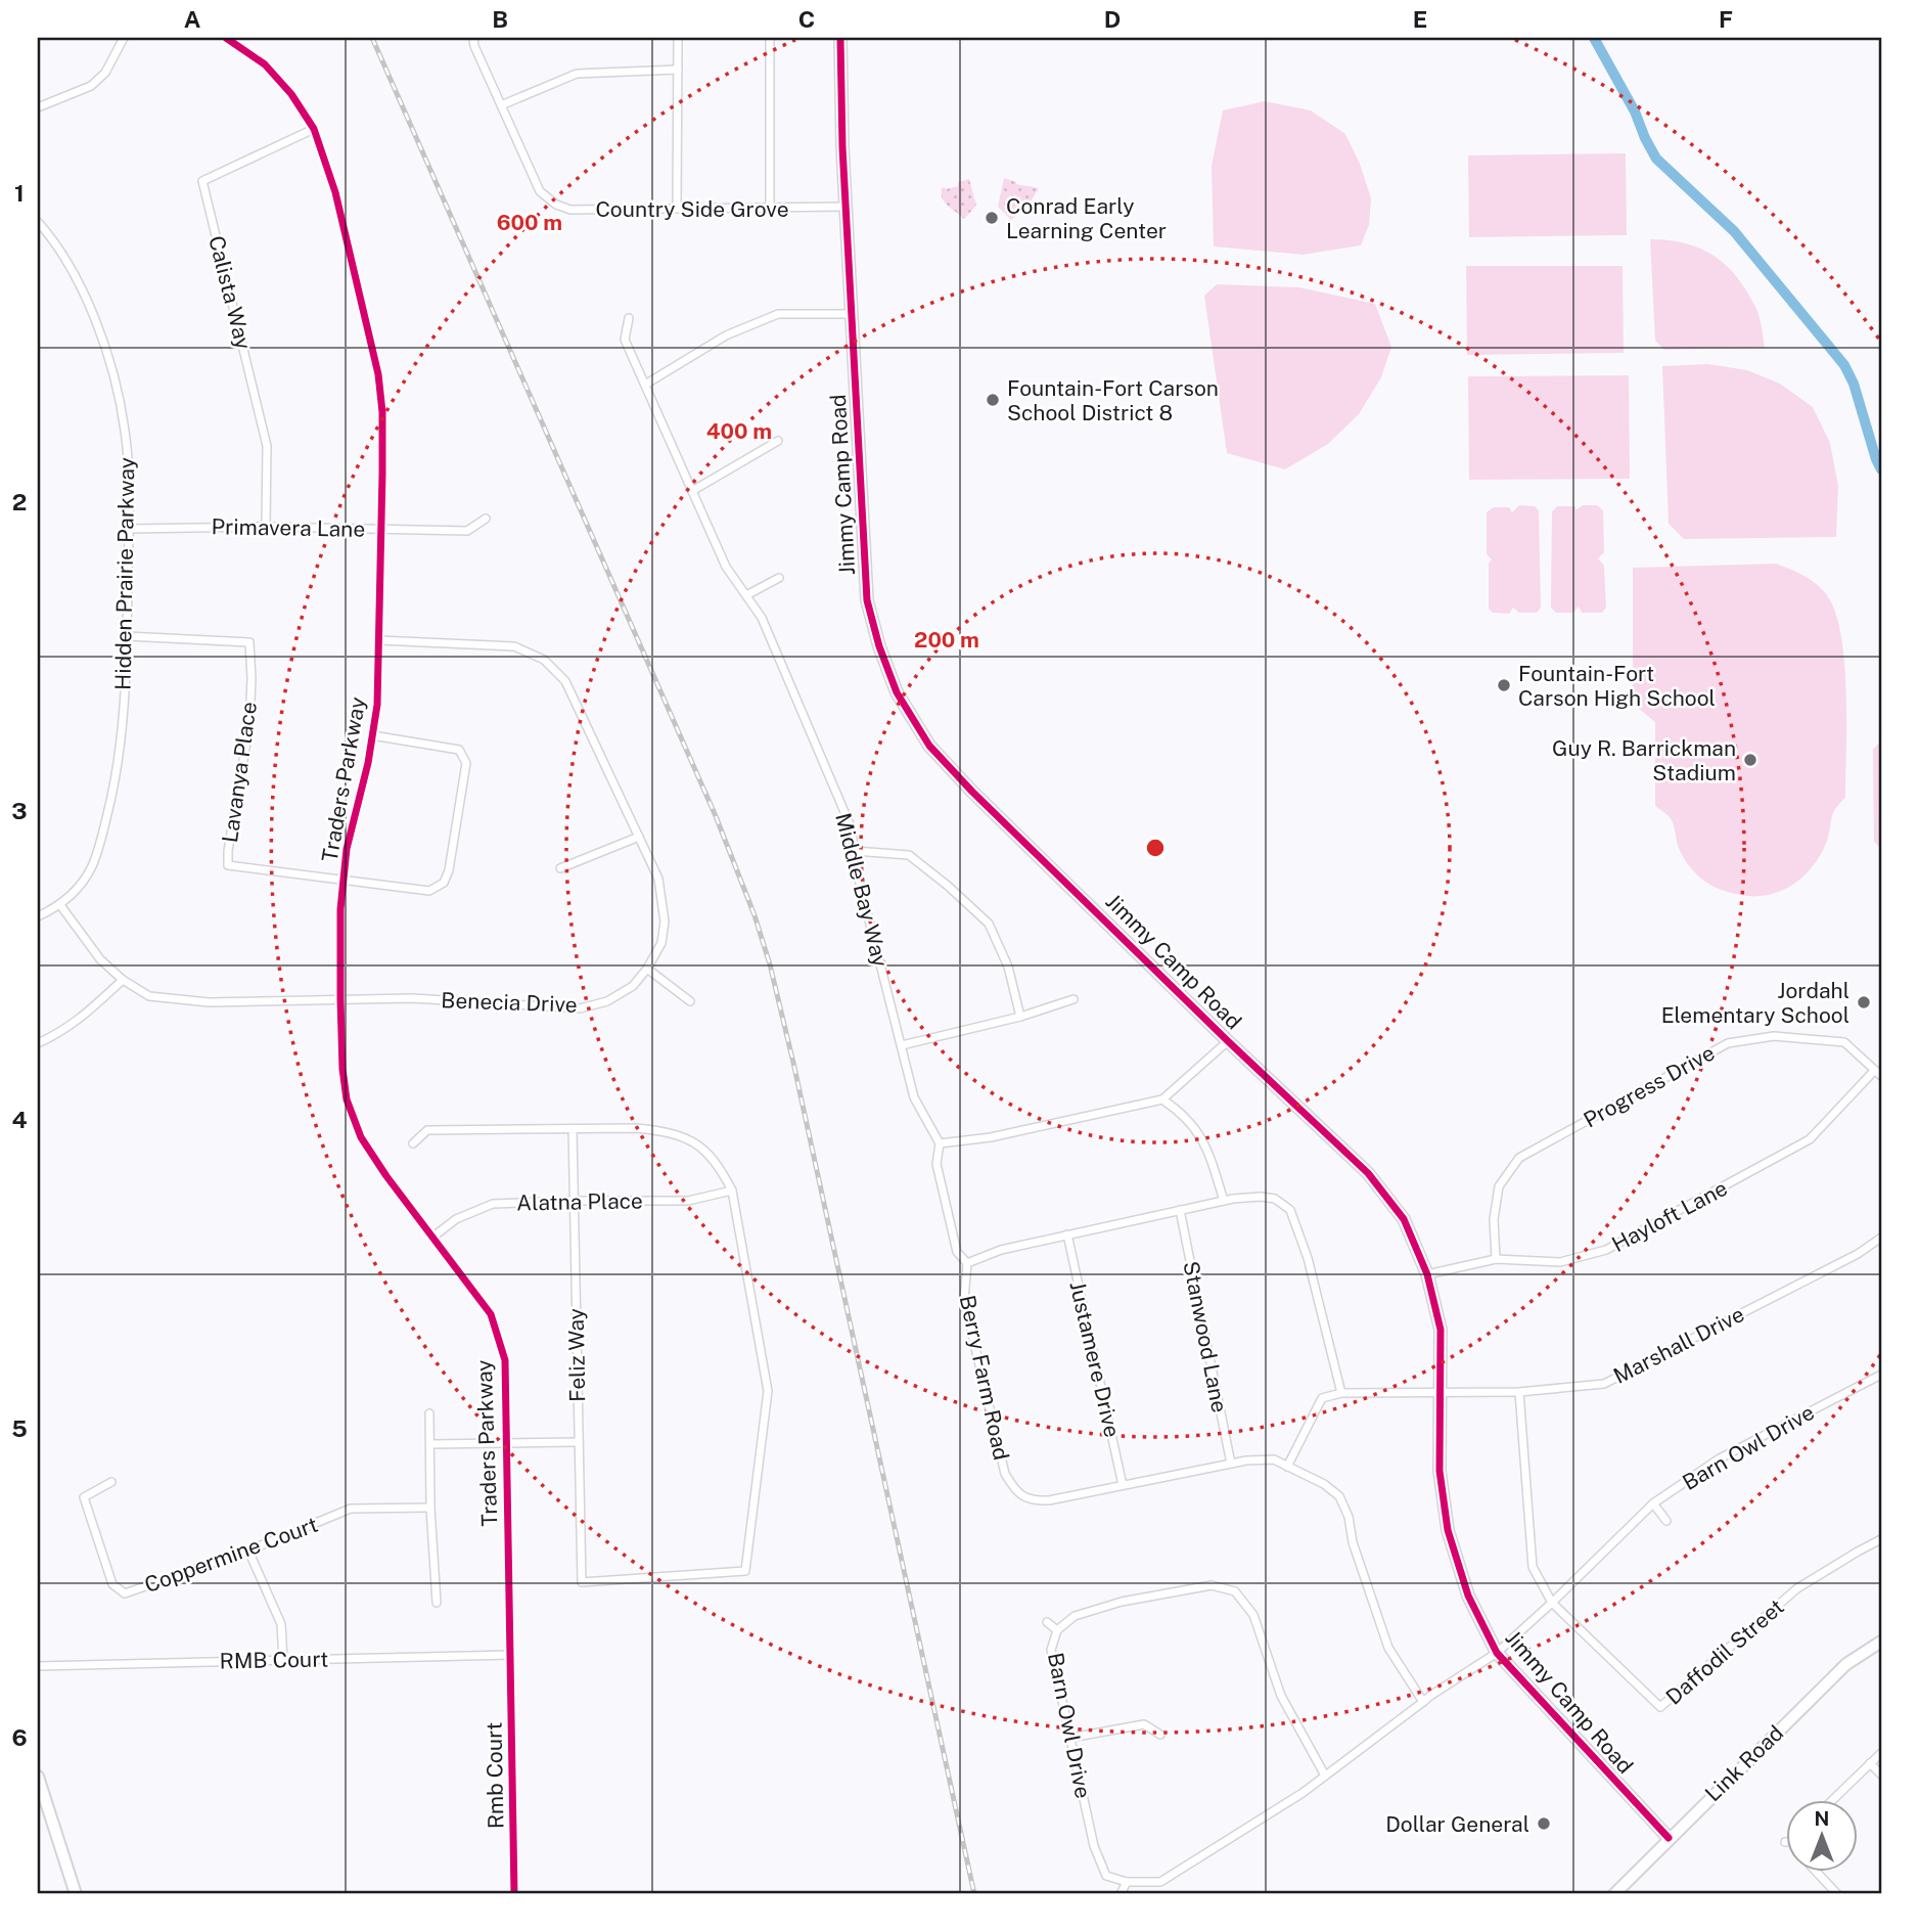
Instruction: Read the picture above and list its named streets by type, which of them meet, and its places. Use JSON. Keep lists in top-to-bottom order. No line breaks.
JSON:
{"streets":{"street":["Country Side Grove","Calista Way","Jimmy Camp Road","Primavera Lane","Hidden Prairie Parkway","Lavanya Place","Traders Parkway","Middle Bay Way","Benecia Drive","Progress Drive","Alatna Place","Hayloft Lane","Stanwood Lane","Marshall Drive","Feliz Way","Justamere Drive","Berry Farm Road","Barn Owl Drive","Coppermine Court","Daffodil Street","RMB Court","Link Road","Rmb Court"]},"crossings":[["Country Side Grove","Jimmy Camp Road"],["Calista Way","Primavera Lane"],["Calista Way","Traders Parkway"],["Jimmy Camp Road","Hayloft Lane"],["Jimmy Camp Road","Marshall Drive"],["Jimmy Camp Road","Barn Owl Drive"],["Jimmy Camp Road","Link Road"],["Primavera Lane","Hidden Prairie Parkway"],["Primavera Lane","Traders Parkway"],["Hidden Prairie Parkway","Lavanya Place"],["Hidden Prairie Parkway","Benecia Drive"],["Lavanya Place","Traders Parkway"],["Traders Parkway","Benecia Drive"],["Traders Parkway","Alatna Place"],["Traders Parkway","RMB Court"],["Traders Parkway","Rmb Court"],["Progress Drive","Hayloft Lane"],["Alatna Place","Feliz Way"],["Stanwood Lane","Berry Farm Road"],["Marshall Drive","Berry Farm Road"],["Marshall Drive","Daffodil Street"],["Justamere Drive","Berry Farm Road"],["Berry Farm Road","Barn Owl Drive"],["Barn Owl Drive","Daffodil Street"],["RMB Court","Rmb Court"]],"places":["Conrad Early Learning Center","Fountain-Fort Carson School District 8","Fountain-Fort Carson High School","Guy R. Barrickman Stadium","Jordahl Elementary School","Dollar General"],"north":"top","grid":{"columns":["A","B","C","D","E","F"],"rows":["1","2","3","4","5","6"]},"rings":["600 m","400 m","200 m"]}
